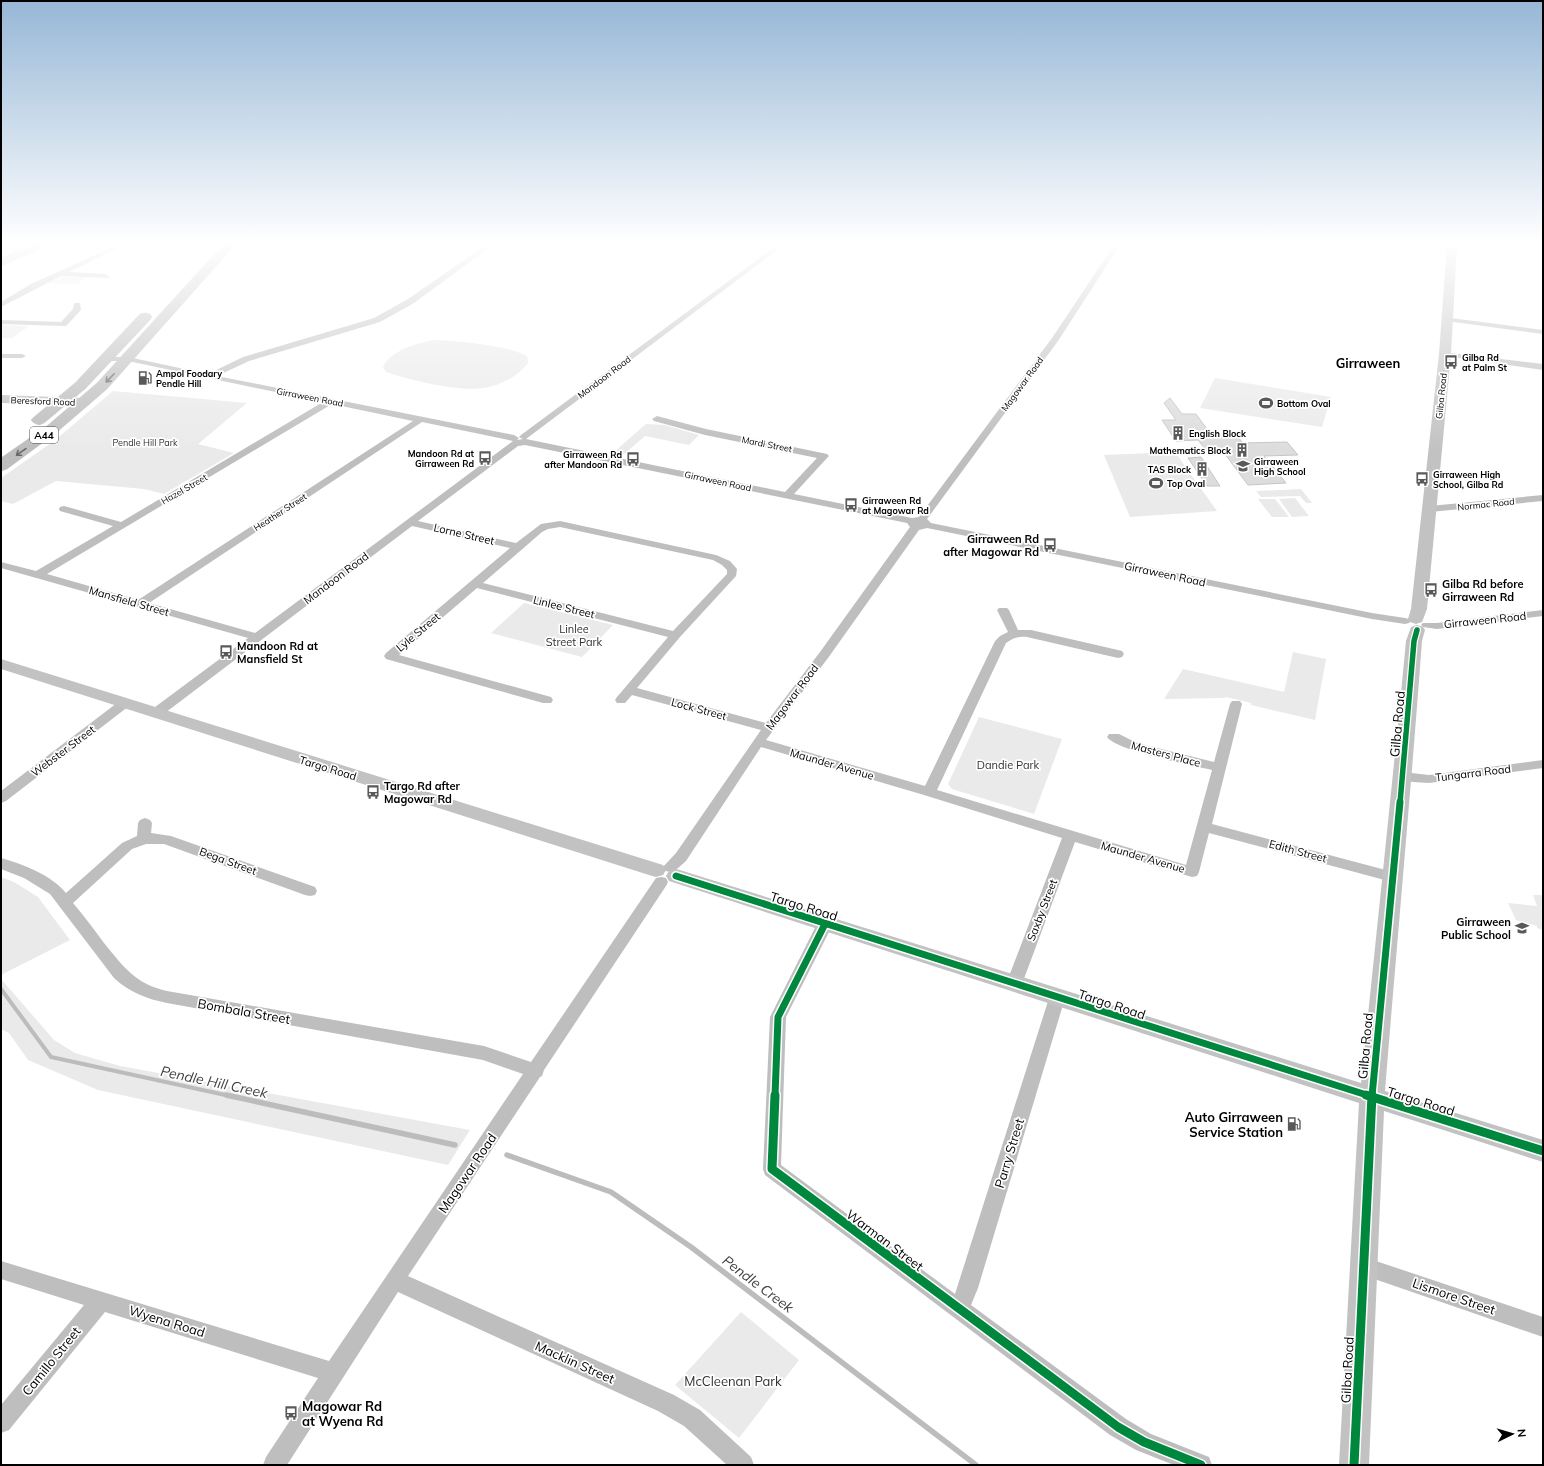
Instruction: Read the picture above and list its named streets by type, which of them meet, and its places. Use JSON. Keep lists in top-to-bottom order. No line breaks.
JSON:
{"streets":{"highway":["A44"],"street":["Mandoon Road","Magowar Road","Gilba Road","Girraween Road","Beresford Road","Mardi Street","Hazel Street","Normac Road","Heather Street","Lorne Street","Mansfield Street","Linlee Street","Lyle Street","Lock Street","Webster Street","Masters Place","Maunder Avenue","Targo Road","Tungarra Road","Edith Street","Bega Street","Saxby Street","Bombala Street","Parry Street","Warman Street","Lismore Street","Wyena Road","Camillo Street","Macklin Street"]},"crossings":[["Mandoon Road","Girraween Road"],["Mandoon Road","Lorne Street"],["Mandoon Road","Mansfield Street"],["Mandoon Road","Targo Road"],["Magowar Road","Girraween Road"],["Magowar Road","Lock Street"],["Magowar Road","Maunder Avenue"],["Magowar Road","Targo Road"],["Magowar Road","Bombala Street"],["Magowar Road","Wyena Road"],["Magowar Road","Macklin Street"],["Gilba Road","Girraween Road"],["Gilba Road","Normac Road"],["Gilba Road","Targo Road"],["Gilba Road","Tungarra Road"],["Gilba Road","Edith Street"],["Gilba Road","Lismore Street"],["Girraween Road","A44"],["Girraween Road","Mardi Street"],["Girraween Road","Hazel Street"],["Girraween Road","Heather Street"],["Beresford Road","A44"],["Hazel Street","Mansfield Street"],["Heather Street","Mansfield Street"],["Lorne Street","Lyle Street"],["Linlee Street","Lyle Street"],["Lyle Street","Lock Street"],["Webster Street","Targo Road"],["Masters Place","Maunder Avenue"],["Maunder Avenue","Edith Street"],["Maunder Avenue","Saxby Street"],["Targo Road","Saxby Street"],["Targo Road","Parry Street"],["Targo Road","Warman Street"],["Bega Street","Bombala Street"],["Parry Street","Warman Street"],["Wyena Road","Camillo Street"]],"districts":["Girraween"],"water":["Pendle Hill Creek","Pendle Creek"],"parks":["Pendle Hill Park","Linlee Street Park","Dandie Park","McCleenan Park"],"places":{"bus stop":["Gilba Rd at Palm St","Mandoon Rd at Girraween Rd","Girraween Rd after Mandoon Rd","Girraween High School, Gilba Rd","Girraween Rd at Magowar Rd","Girraween Rd after Magowar Rd","Gilba Rd before Girraween Rd","Mandoon Rd at Mansfield St","Targo Rd after Magowar Rd","Magowar Rd at Wyena Rd"],"fuel station":["Ampol Foodary Pendle Hill","Auto Girraween Service Station"],"sports":["Bottom Oval","Top Oval"],"building":["English Block","Mathematics Block","TAS Block"],"school or university":["Girraween High School","Girraween Public School"]},"north":"right"}
